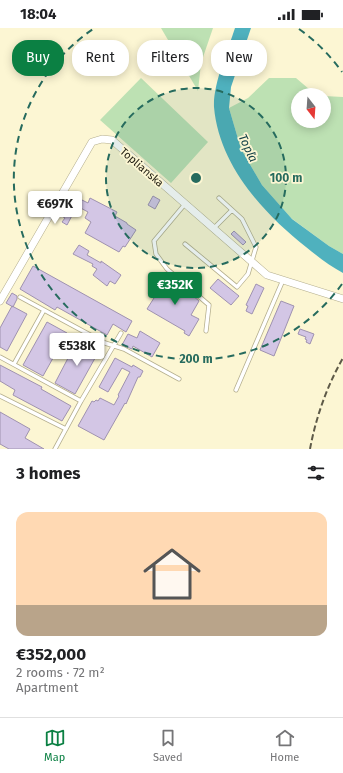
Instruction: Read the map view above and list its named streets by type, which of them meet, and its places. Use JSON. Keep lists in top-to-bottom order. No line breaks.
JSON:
{"streets":{"street":["Toplianska"]},"water":["Topľa"],"north":"bottom","page":{"status":"18:04","chip":["Buy","Rent","Filters","New"],"price":["€697K","€352K","€538K"],"heading":"3 homes","list":[{"name":"€352,000","note":"2 rooms · 72 m² · Apartment"}],"tabs":["Map","Saved","Home"]},"rings":["100 m","200 m"]}
